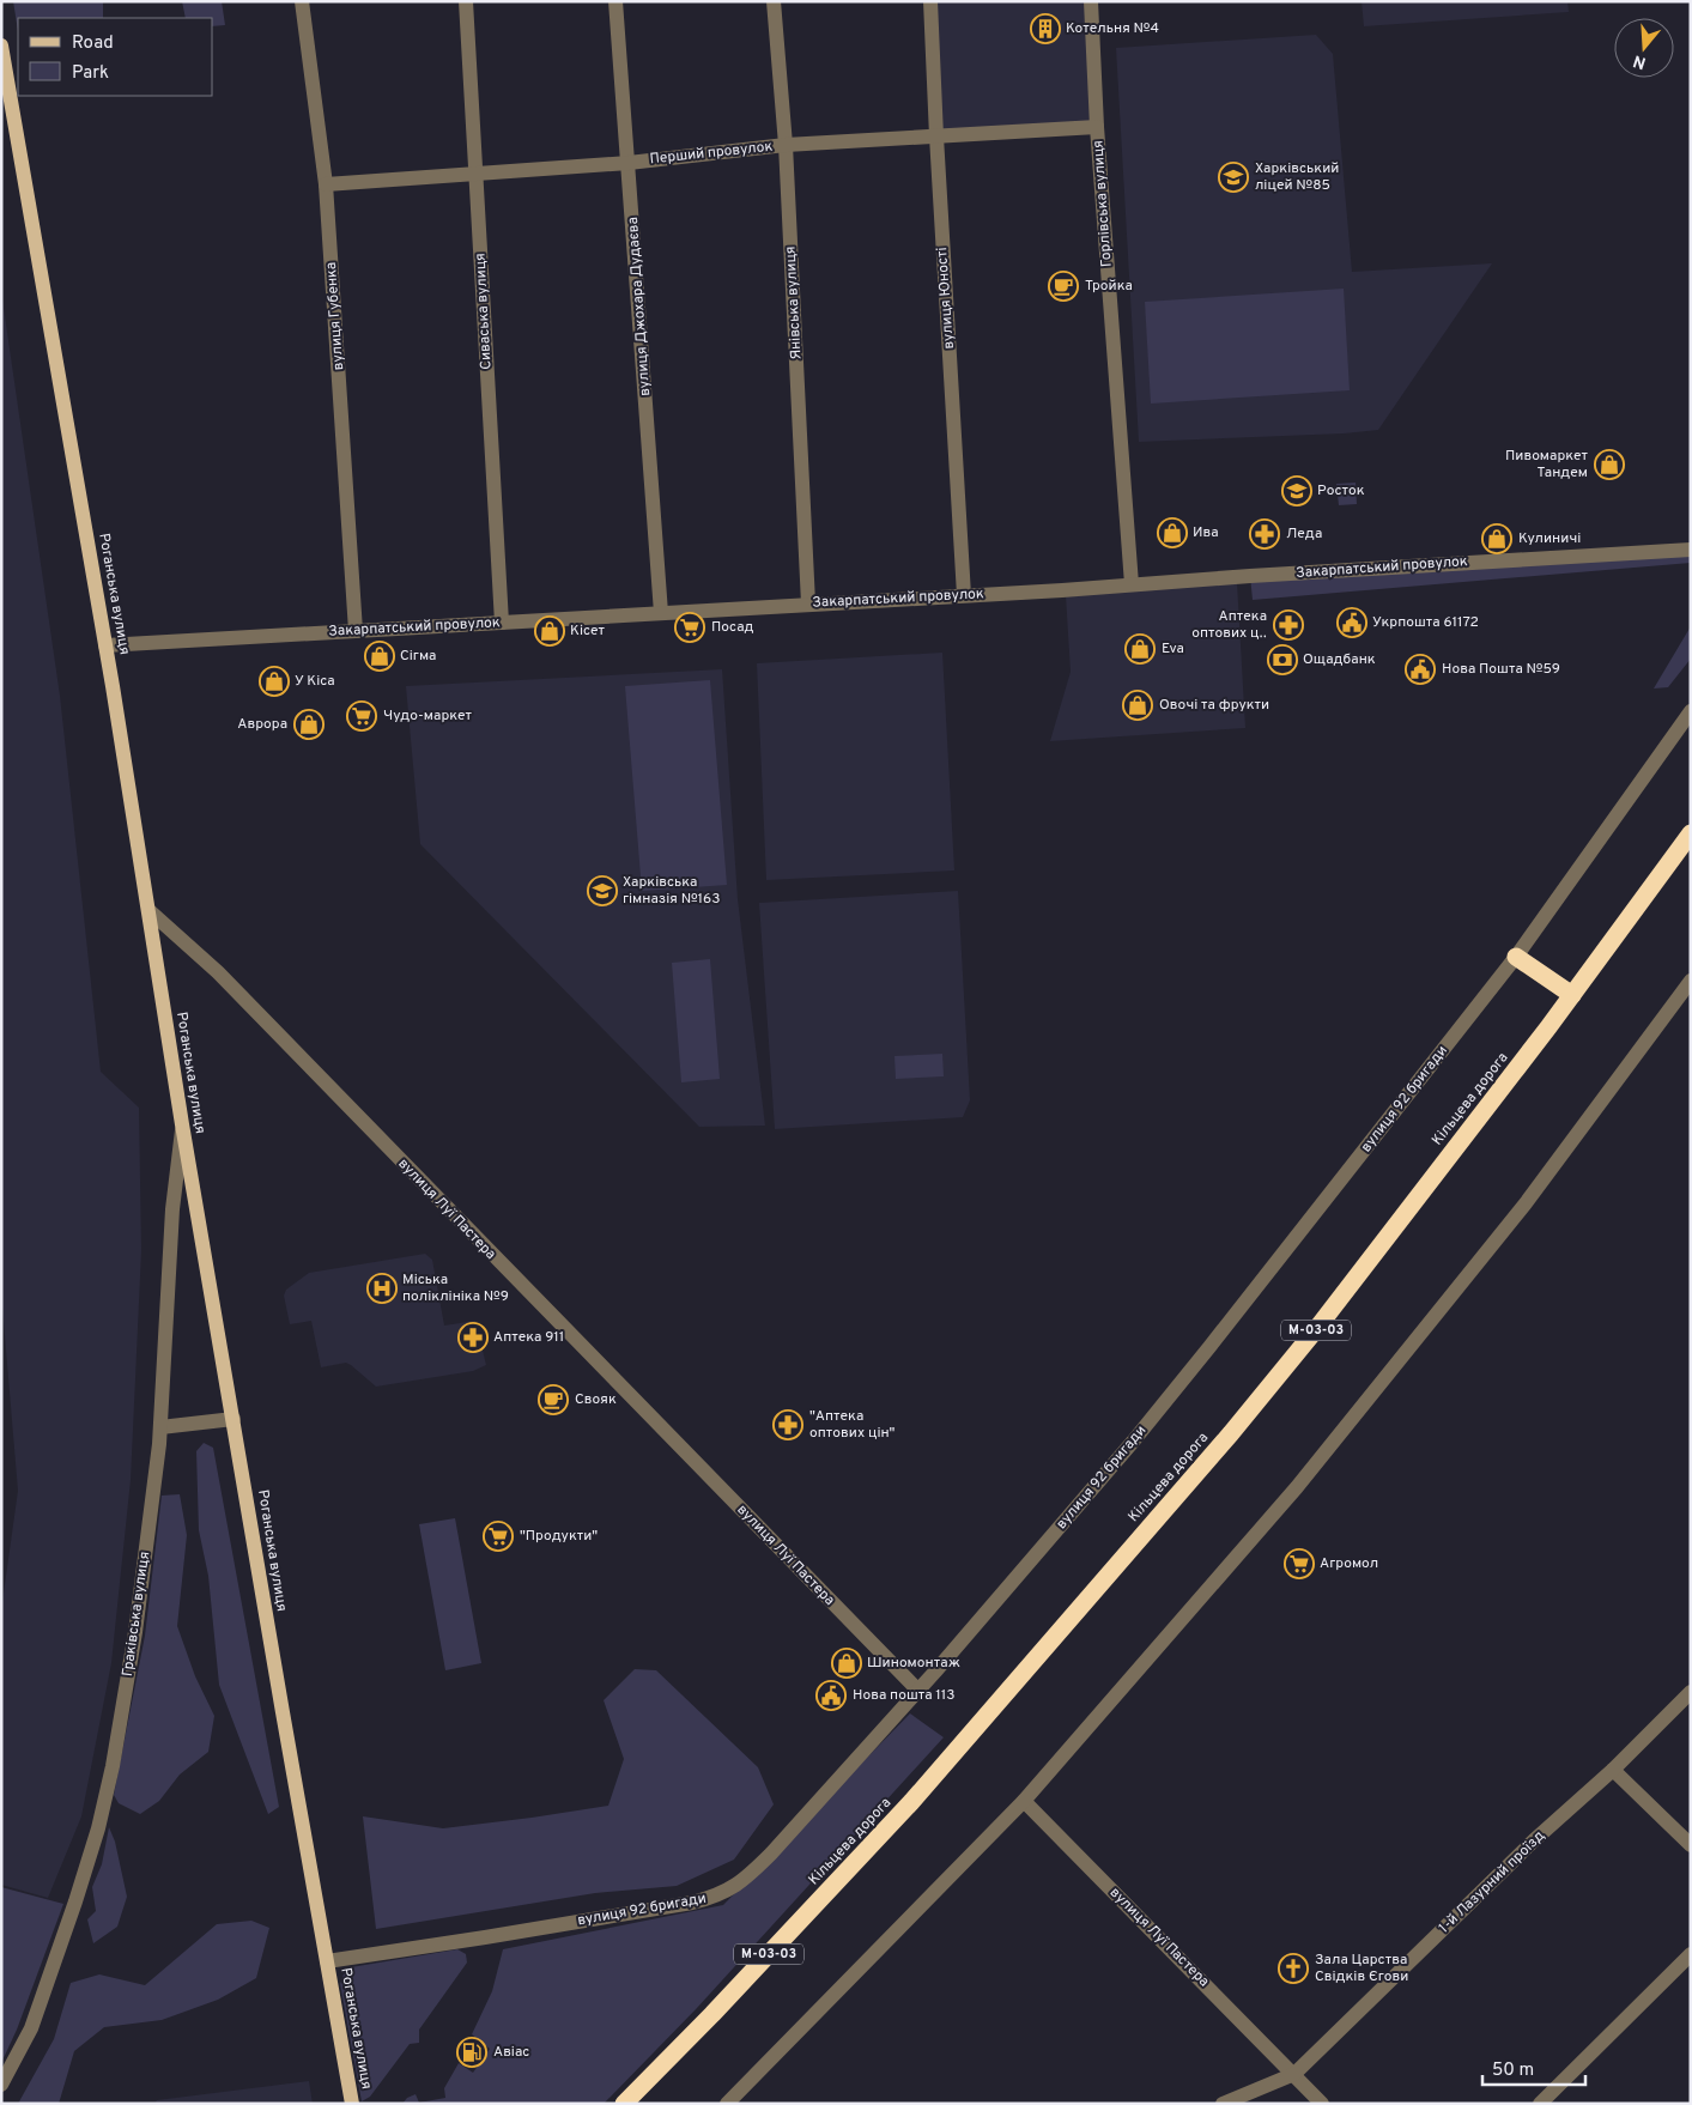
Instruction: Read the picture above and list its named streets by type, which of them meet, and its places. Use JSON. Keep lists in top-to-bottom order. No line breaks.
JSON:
{"streets":{"highway":["Кільцева дорога","М-03-03"],"main road":["Роганська вулиця"],"street":["Перший провулок","Горлівська вулиця","вулиця Юності","Янівська вулиця","вулиця Джохара Дудаєва","Сиваська вулиця","вулиця Губенка","Закарпатський провулок","вулиця 92 бригади","вулиця Луї Пастера","Граківська вулиця","1-й Лазурний проїзд"]},"crossings":[["Перший провулок","Горлівська вулиця"],["Перший провулок","вулиця Юності"],["Перший провулок","Янівська вулиця"],["Перший провулок","вулиця Джохара Дудаєва"],["Перший провулок","Сиваська вулиця"],["Перший провулок","вулиця Губенка"],["Горлівська вулиця","Закарпатський провулок"],["вулиця Юності","Закарпатський провулок"],["Янівська вулиця","Закарпатський провулок"],["вулиця Джохара Дудаєва","Закарпатський провулок"],["Сиваська вулиця","Закарпатський провулок"],["вулиця Губенка","Закарпатський провулок"],["Закарпатський провулок","Роганська вулиця"],["Роганська вулиця","вулиця 92 бригади"],["Роганська вулиця","вулиця Луї Пастера"],["Роганська вулиця","Граківська вулиця"],["вулиця 92 бригади","вулиця Луї Пастера"],["вулиця Луї Пастера","1-й Лазурний проїзд"]],"places":{"building":["Котельня №4"],"school or university":["Харківський ліцей №85","Росток","Харківська гімназія №163"],"cafe":["Тройка","Свояк"],"shop":["Пивомаркет Тандем","Ива","Кулиничі","Кісет","Eva","Сігма","У Кіса","Овочі та фрукти","Аврора","Шиномонтаж"],"pharmacy":["Леда","Аптека оптових ц‥","Аптека 911","\"Аптека оптових цін\""],"public building":["Укрпошта 61172","Нова Пошта №59","Нова пошта 113"],"supermarket":["Посад","Чудо-маркет","\"Продукти\"","Агромол"],"bank":["Ощадбанк"],"hospital":["Міська поліклініка №9"],"church":["Зала Царства Свідків Єгови"],"fuel station":["Авіас"]},"legend":["Road","Park"],"scale_bar":"50 m","north":"bottom"}
